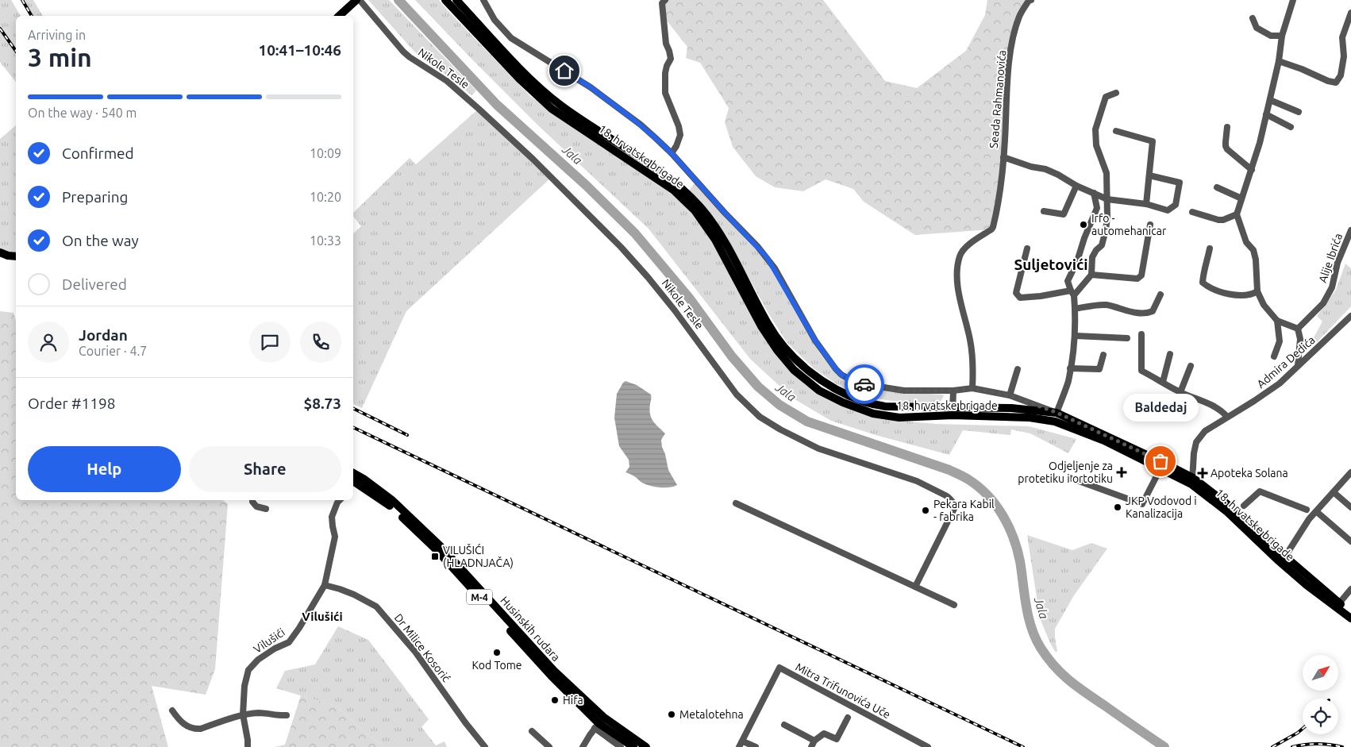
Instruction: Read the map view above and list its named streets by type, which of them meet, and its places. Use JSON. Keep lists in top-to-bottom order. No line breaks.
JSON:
{"streets":{"main road":["18. hrvatske brigade","M-4","Husinskih rudara"],"street":["Nikole Tesle","Seada Rahmanovića","Alije Ibrića","Admira Dedića","Vilušići","Dr Milice Kosorić","Mitra Trifunovića Uče"]},"crossings":[["18. hrvatske brigade","Admira Dedića"],["Vilušići","Dr Milice Kosorić"]],"districts":["Suljetovići","Vilušići"],"water":["Jala"],"places":{"other":["Irfo - automehanicar","Baldedaj","JKP Vodovod i Kanalizacija","Pekara Kabil - fabrika","Kod Tome","Hifa","Metalotehna"],"health":["Odjeljenje za protetiku i ortotiku","Apoteka Solana"],"transit":["VILUŠIĆI (HLADNJAČA)"]},"north":"top right","page":{"heading":["3 min","Arriving in","10:41–10:46"],"panel":["Jordan","Courier · 4.7","Order #1198","$8.73"],"bar":"On the way · 540 m","list":[["Confirmed","10:09"],["Preparing","10:20"],["On the way","10:33"],"Delivered"],"bubble":"Baldedaj","buttons":["Help","Share"]}}
